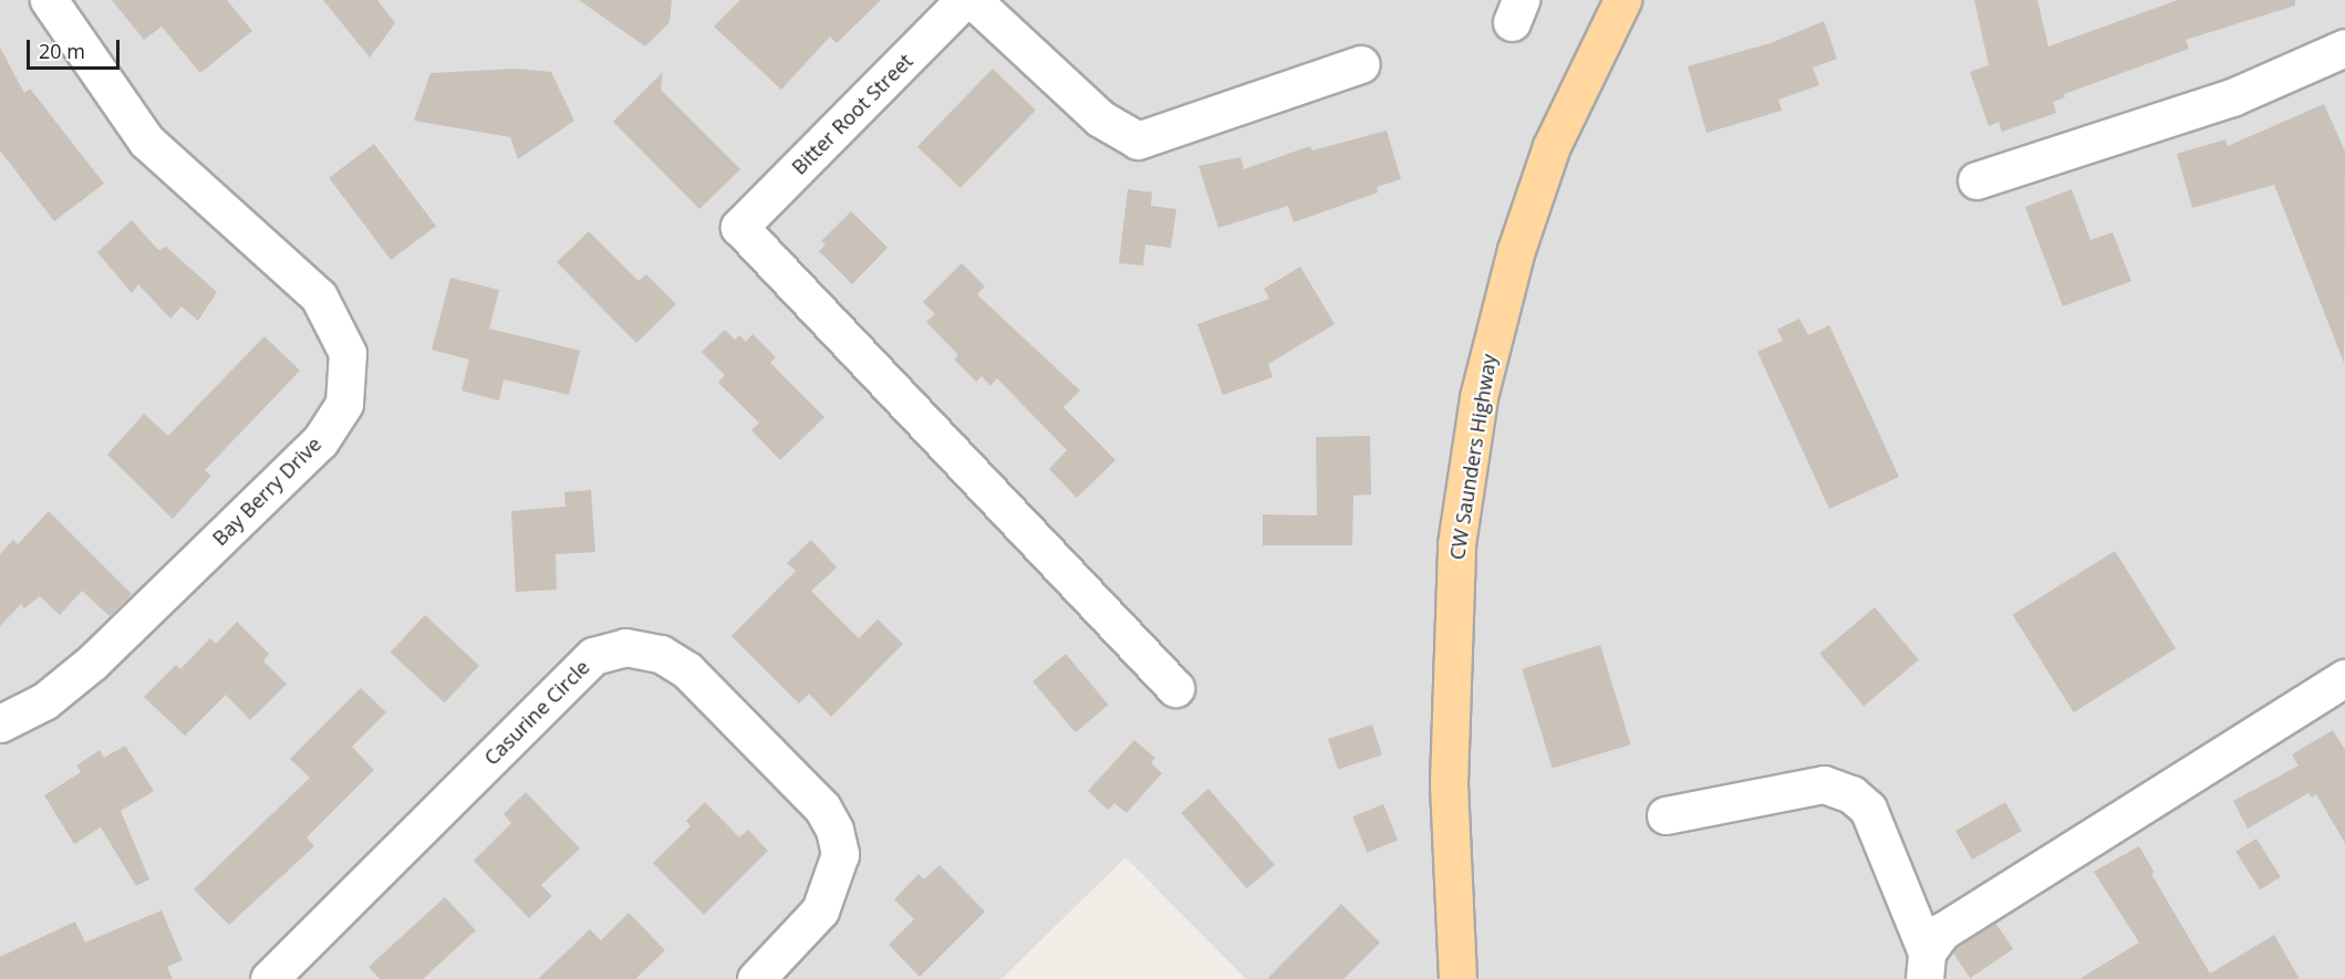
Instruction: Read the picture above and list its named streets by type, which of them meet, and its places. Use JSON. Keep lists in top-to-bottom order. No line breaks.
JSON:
{"streets":{"main road":["CW Saunders Highway"],"street":["Bitter Root Street","Bay Berry Drive","Casurine Circle"]},"scale_bar":"20 m"}
